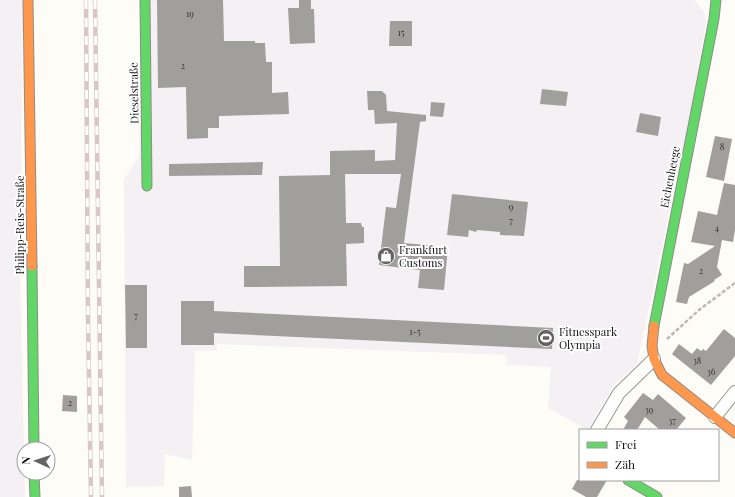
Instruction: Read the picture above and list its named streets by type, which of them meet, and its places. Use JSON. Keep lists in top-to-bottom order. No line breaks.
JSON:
{"streets":{"street":["Dieselstraße","Eichenheege","Philipp-Reis-Straße"]},"places":{"shop":["Frankfurt Customs"],"sports":["Fitnesspark Olympia"]},"house_numbers":["19","15","2","8","9","7","4","2","7","1-5","38","36","2","39","37"],"legend":["Frei","Zäh"],"north":"left"}
